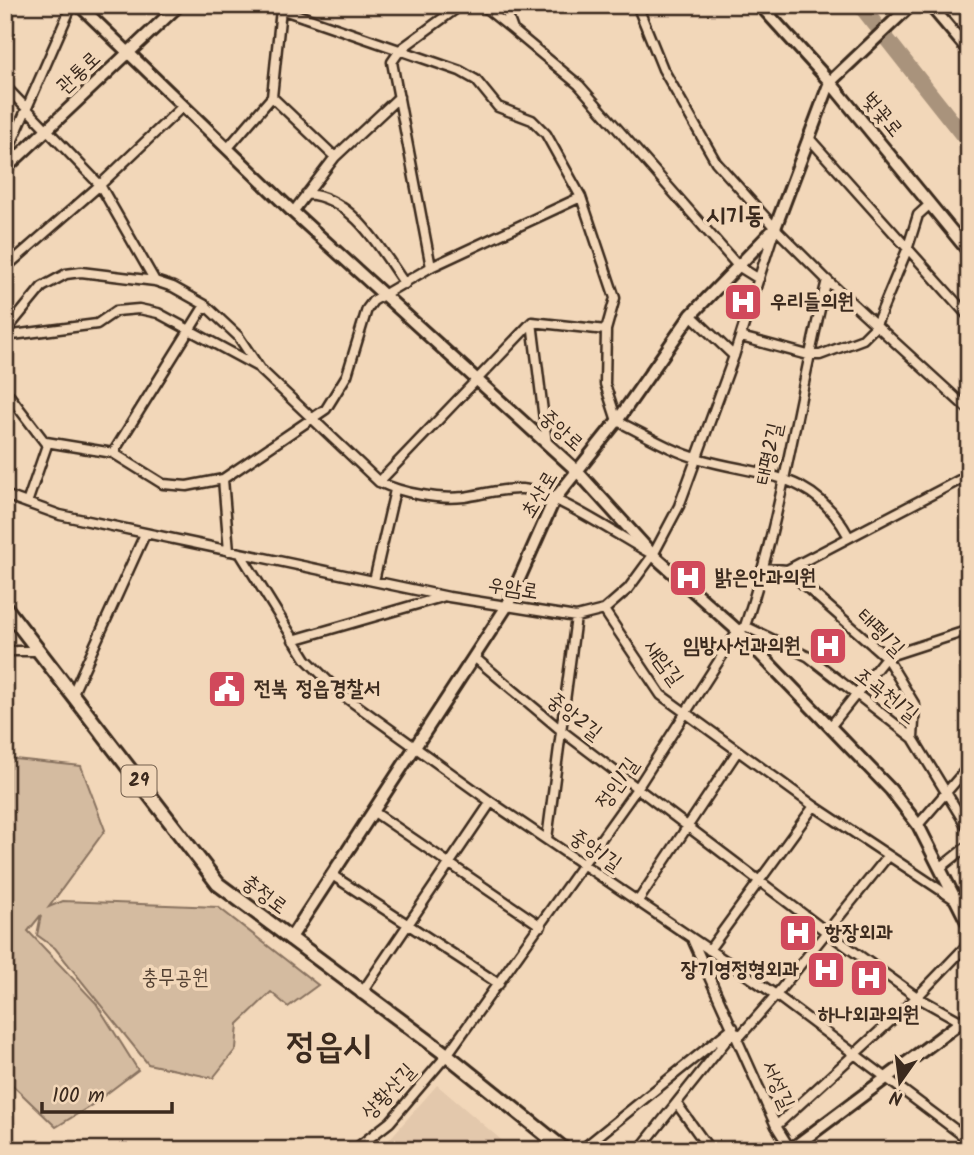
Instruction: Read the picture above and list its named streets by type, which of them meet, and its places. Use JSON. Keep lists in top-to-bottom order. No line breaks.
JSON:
{"streets":{"main road":["29","충정로"],"street":["관통로","벚꽃로","중앙로","태평2길","초산로","우암로","태평1길","새암길","조곡천1길","중앙2길","정인1길","중앙1길","서성길","상황산길"]},"crossings":[["관통로","중앙로"],["벚꽃로","초산로"],["중앙로","태평2길"],["중앙로","초산로"],["중앙로","우암로"],["중앙로","새암길"],["중앙로","조곡천1길"],["중앙로","정인1길"],["태평2길","조곡천1길"],["태평2길","정인1길"],["초산로","우암로"],["초산로","중앙2길"],["초산로","중앙1길"],["초산로","충정로"],["우암로","새암길"],["우암로","중앙1길"],["태평1길","조곡천1길"],["새암길","정인1길"],["조곡천1길","정인1길"],["중앙2길","정인1길"],["정인1길","중앙1길"],["정인1길","충정로"],["정인1길","상황산길"],["중앙1길","서성길"],["충정로","상황산길"]],"districts":["시기동","정읍시"],"parks":["충무공원"],"places":{"hospital":["우리들의원","밝은안과의원","임방사선과의원","항장외과","장기영정형외과","하나외과의원"],"public building":["전북 정읍경찰서"]},"scale_bar":"100 m","north":"bottom"}
